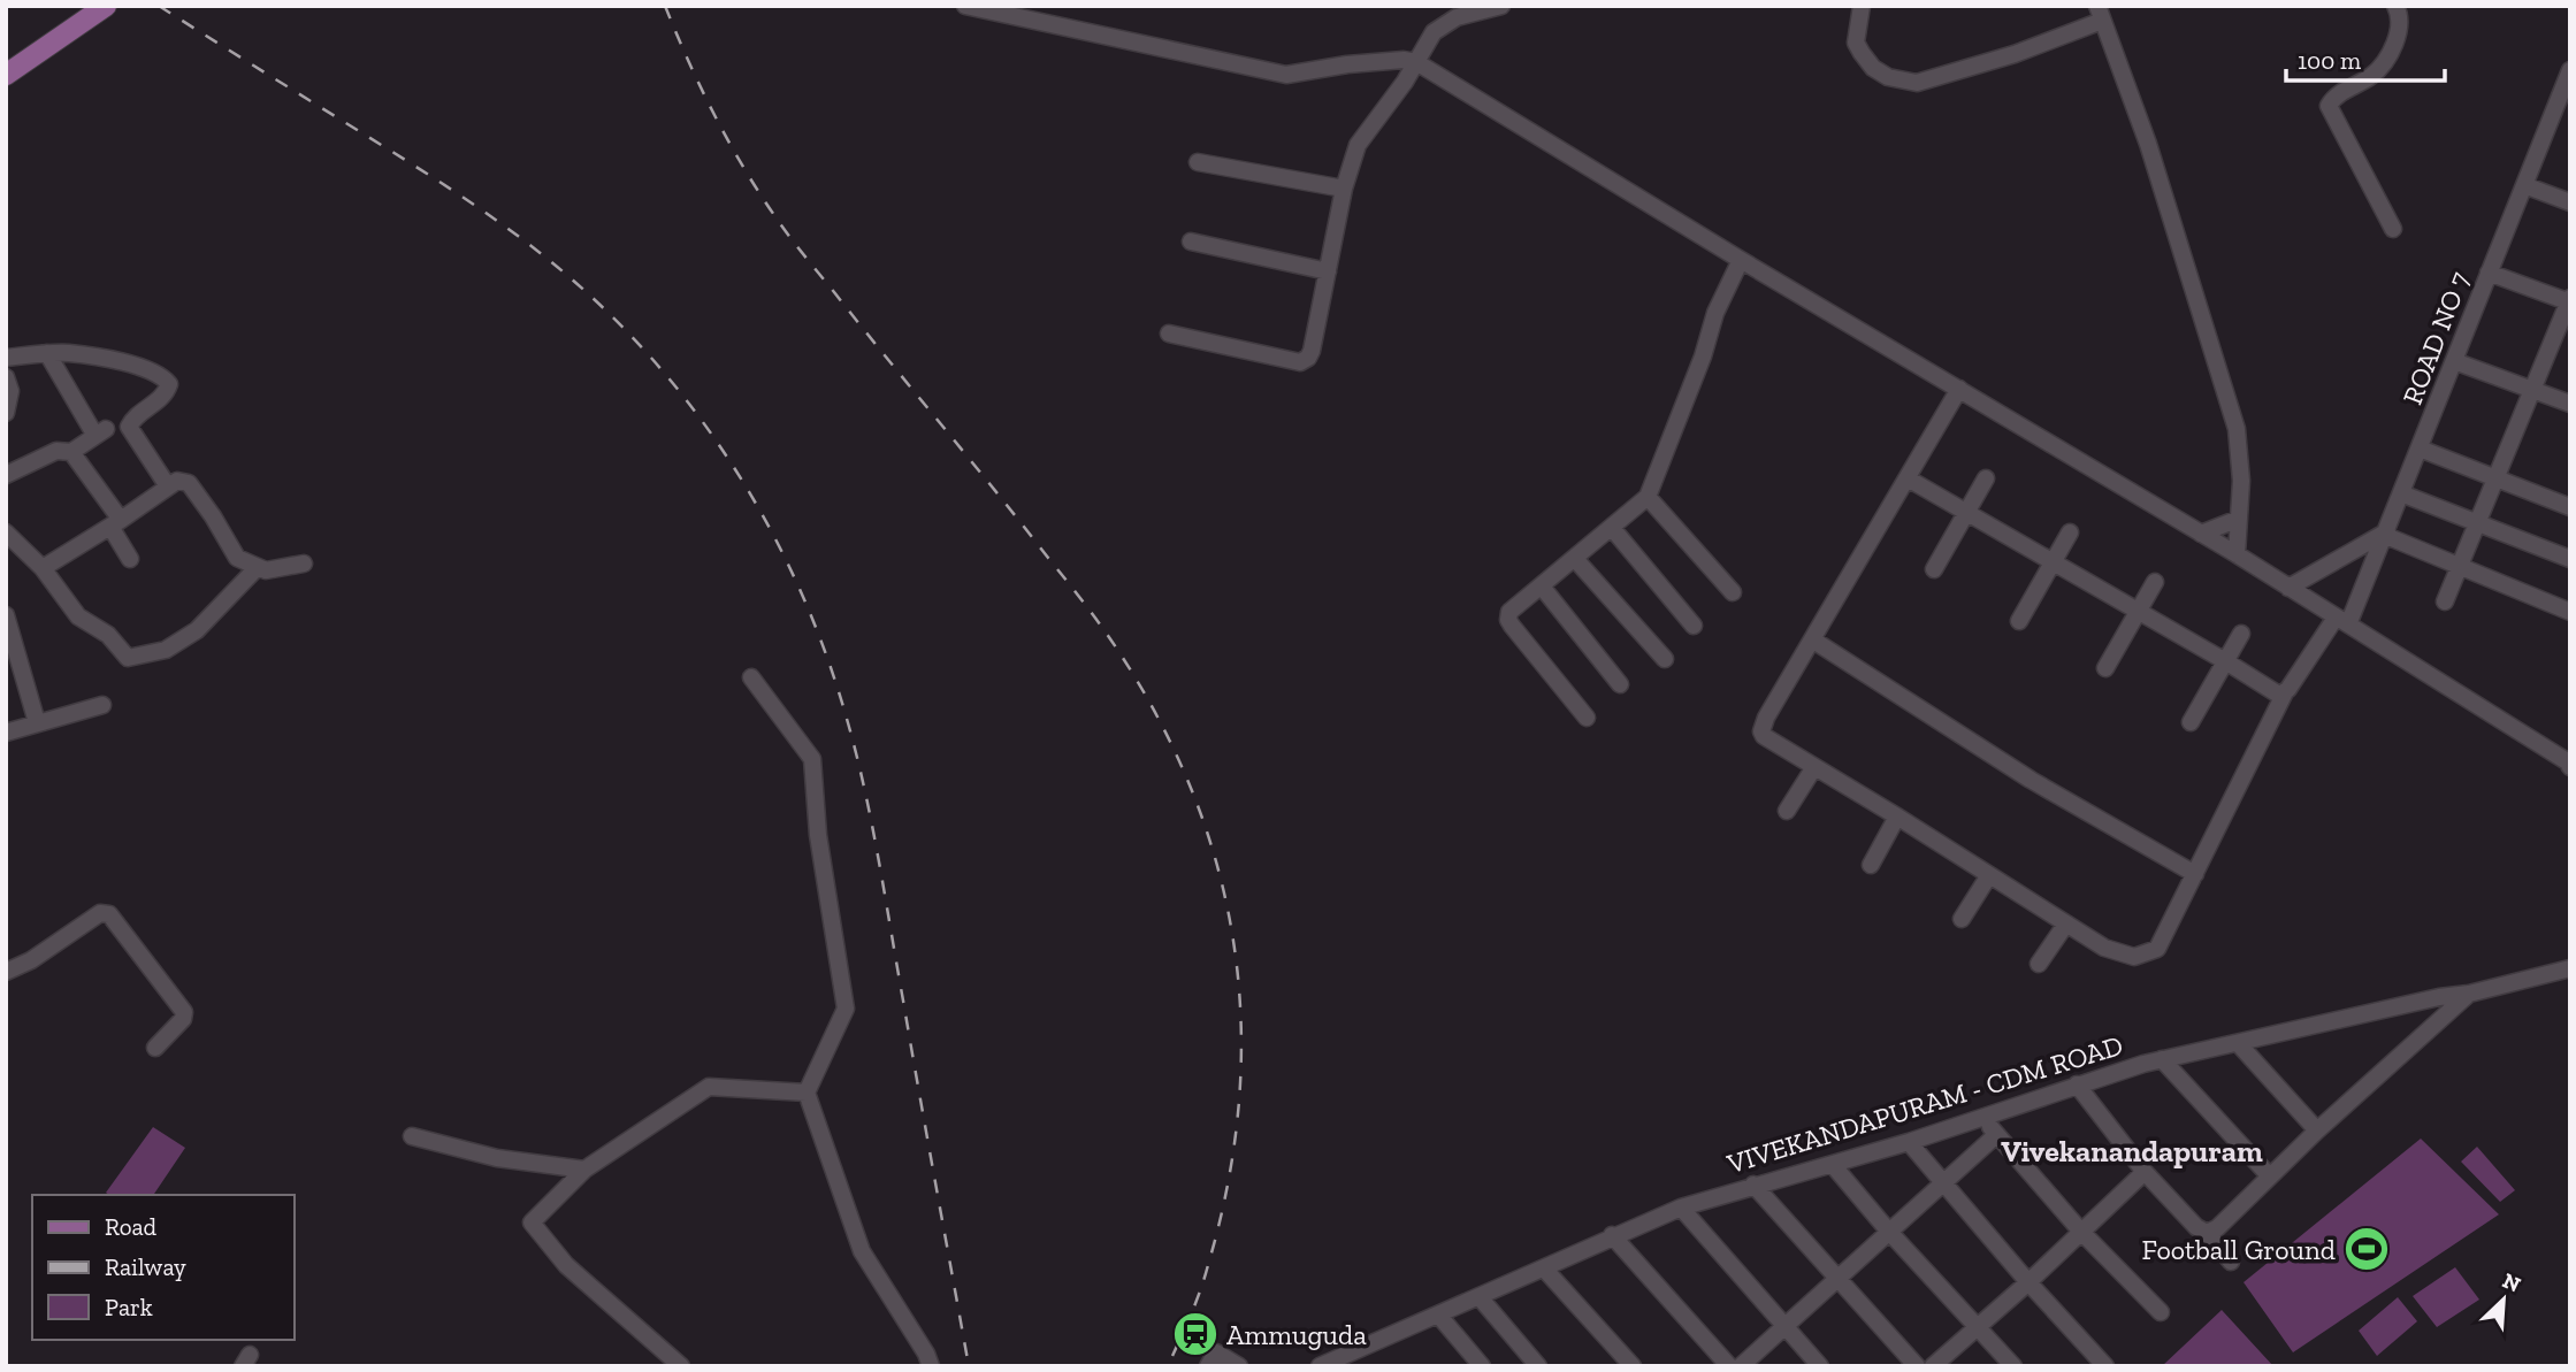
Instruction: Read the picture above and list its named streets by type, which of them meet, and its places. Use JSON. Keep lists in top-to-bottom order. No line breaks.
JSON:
{"streets":{"street":["ROAD NO 7","VIVEKANDAPURAM - CDM ROAD"]},"districts":["Vivekanandapuram"],"places":{"sports":["Football Ground"],"station":["Ammuguda"]},"legend":["Road","Railway","Park"],"scale_bar":"100 m","north":"top right"}
